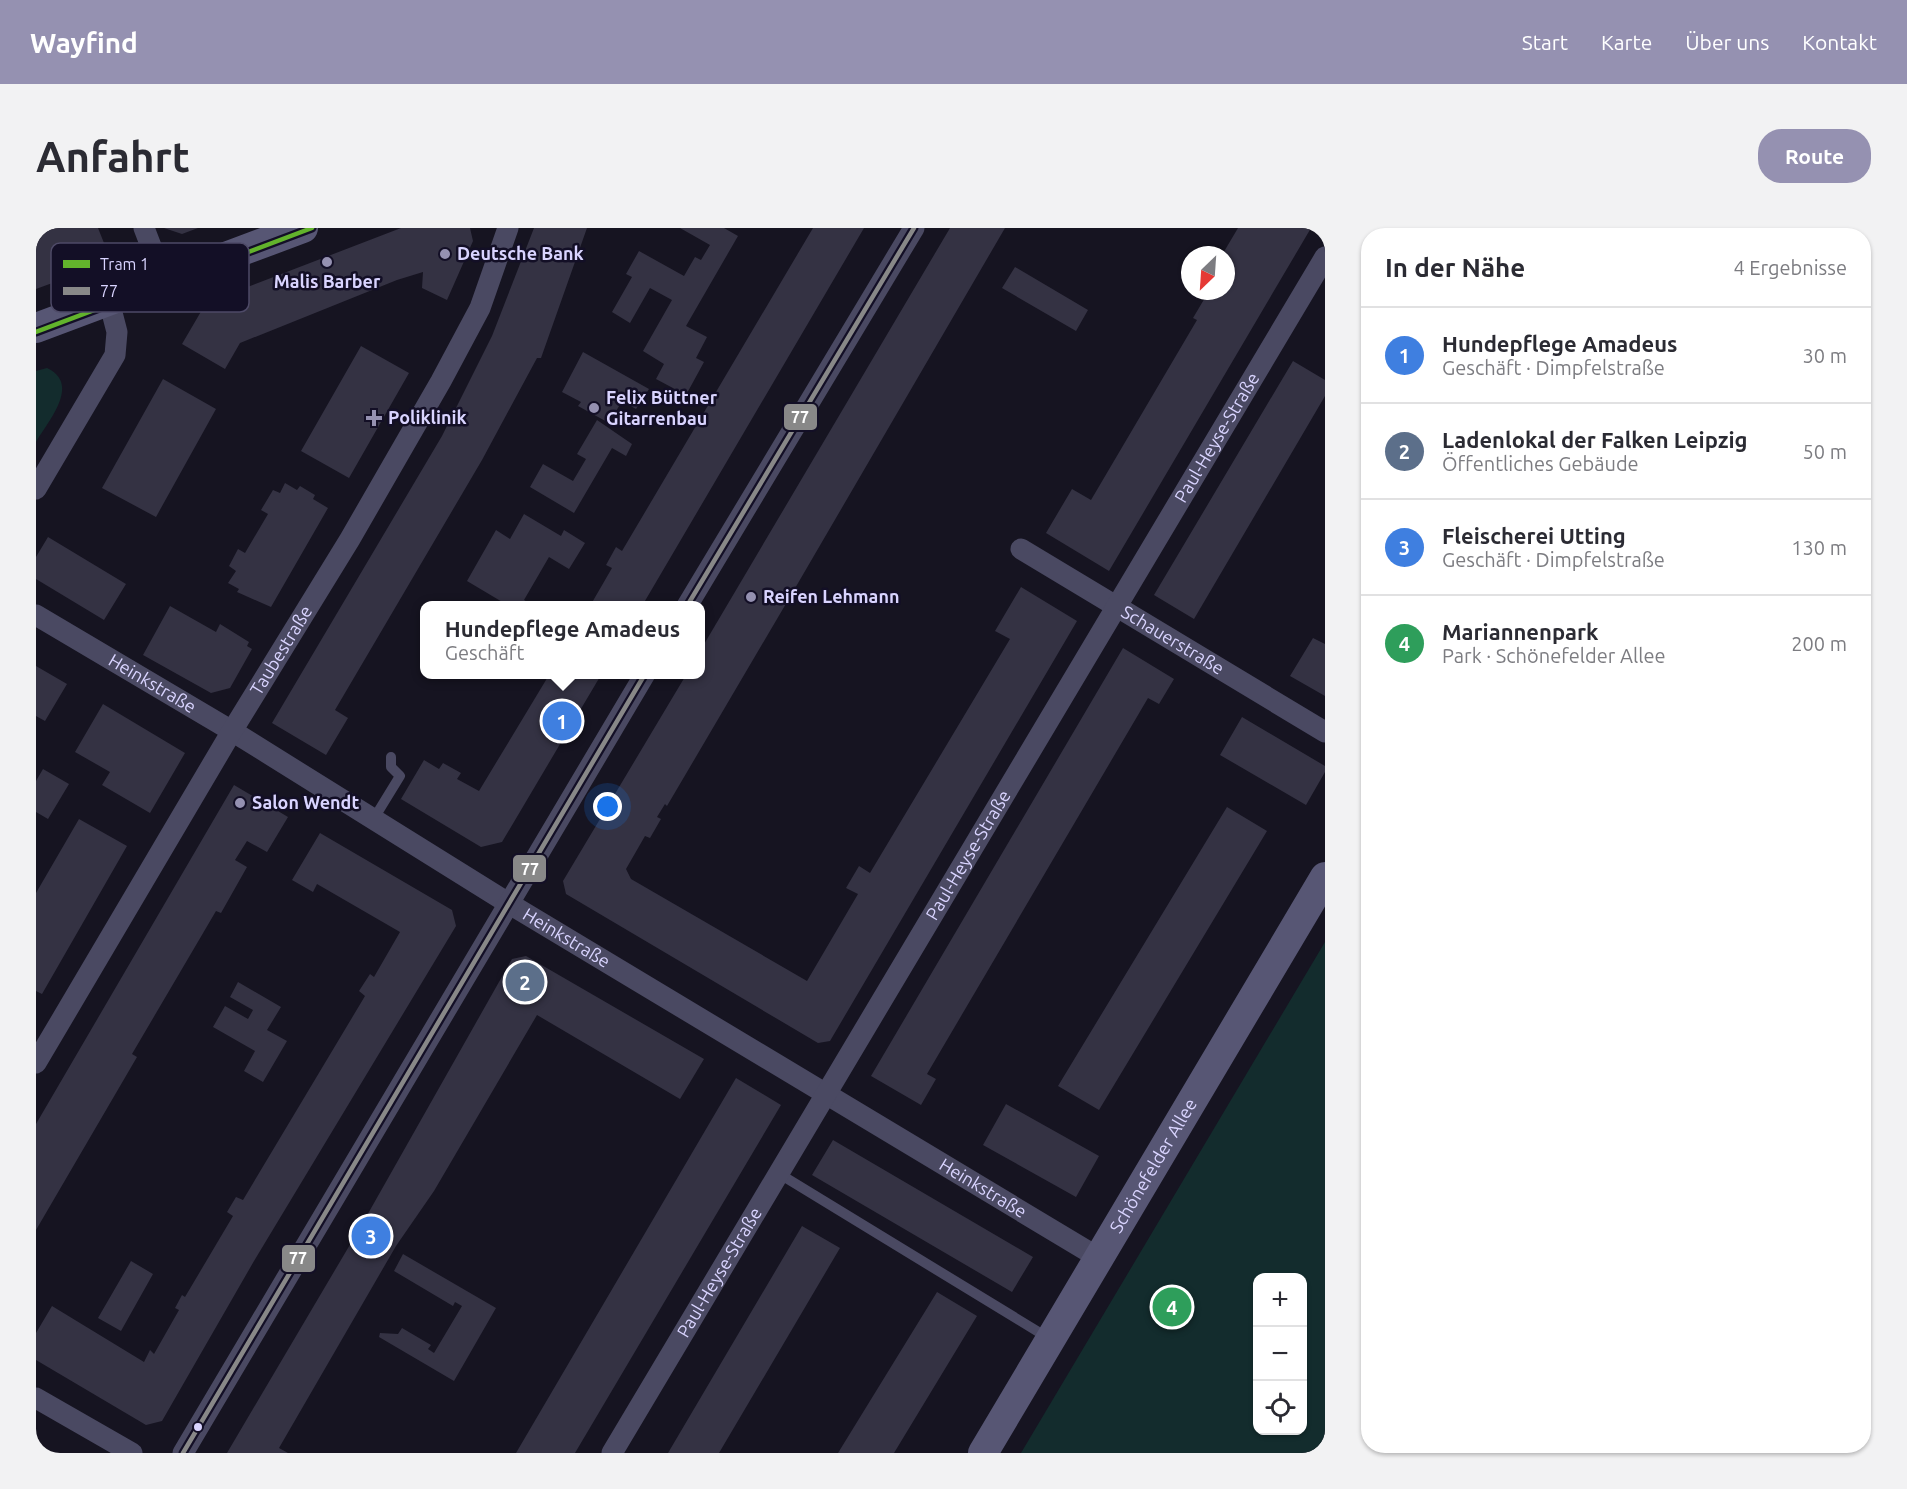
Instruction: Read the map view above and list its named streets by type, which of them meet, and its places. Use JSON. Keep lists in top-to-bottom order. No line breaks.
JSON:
{"streets":{"main road":["Schönefelder Allee"],"street":["Paul-Heyse-Straße","Schauerstraße","Taubestraße","Heinkstraße"]},"crossings":[["Paul-Heyse-Straße","Schauerstraße"],["Paul-Heyse-Straße","Heinkstraße"],["Taubestraße","Heinkstraße"],["Heinkstraße","Schönefelder Allee"]],"places":{"other":["Deutsche Bank","Malis Barber","Felix Büttner Gitarrenbau","Reifen Lehmann","Salon Wendt"],"health":["Poliklinik"]},"lines":["tram line 1","transit line 77"],"legend":["Tram 1","77"],"north":"bottom left","page":{"header":"Wayfind","nav":["Start","Karte","Über uns","Kontakt"],"buttons":"Route","title":"Anfahrt","heading":["In der Nähe","4 Ergebnisse"],"list":[{"mark":"1","name":"Hundepflege Amadeus","note":"Geschäft · Dimpfelstraße","value":"30 m"},{"mark":"2","name":"Ladenlokal der Falken Leipzig","note":"Öffentliches Gebäude","value":"50 m"},{"mark":"3","name":"Fleischerei Utting","note":"Geschäft · Dimpfelstraße","value":"130 m"},{"mark":"4","name":"Mariannenpark","note":"Park · Schönefelder Allee","value":"200 m"}],"popup":["Hundepflege Amadeus","Geschäft"],"pins":["1","2","3","4"],"map_buttons":["+","−"]}}
